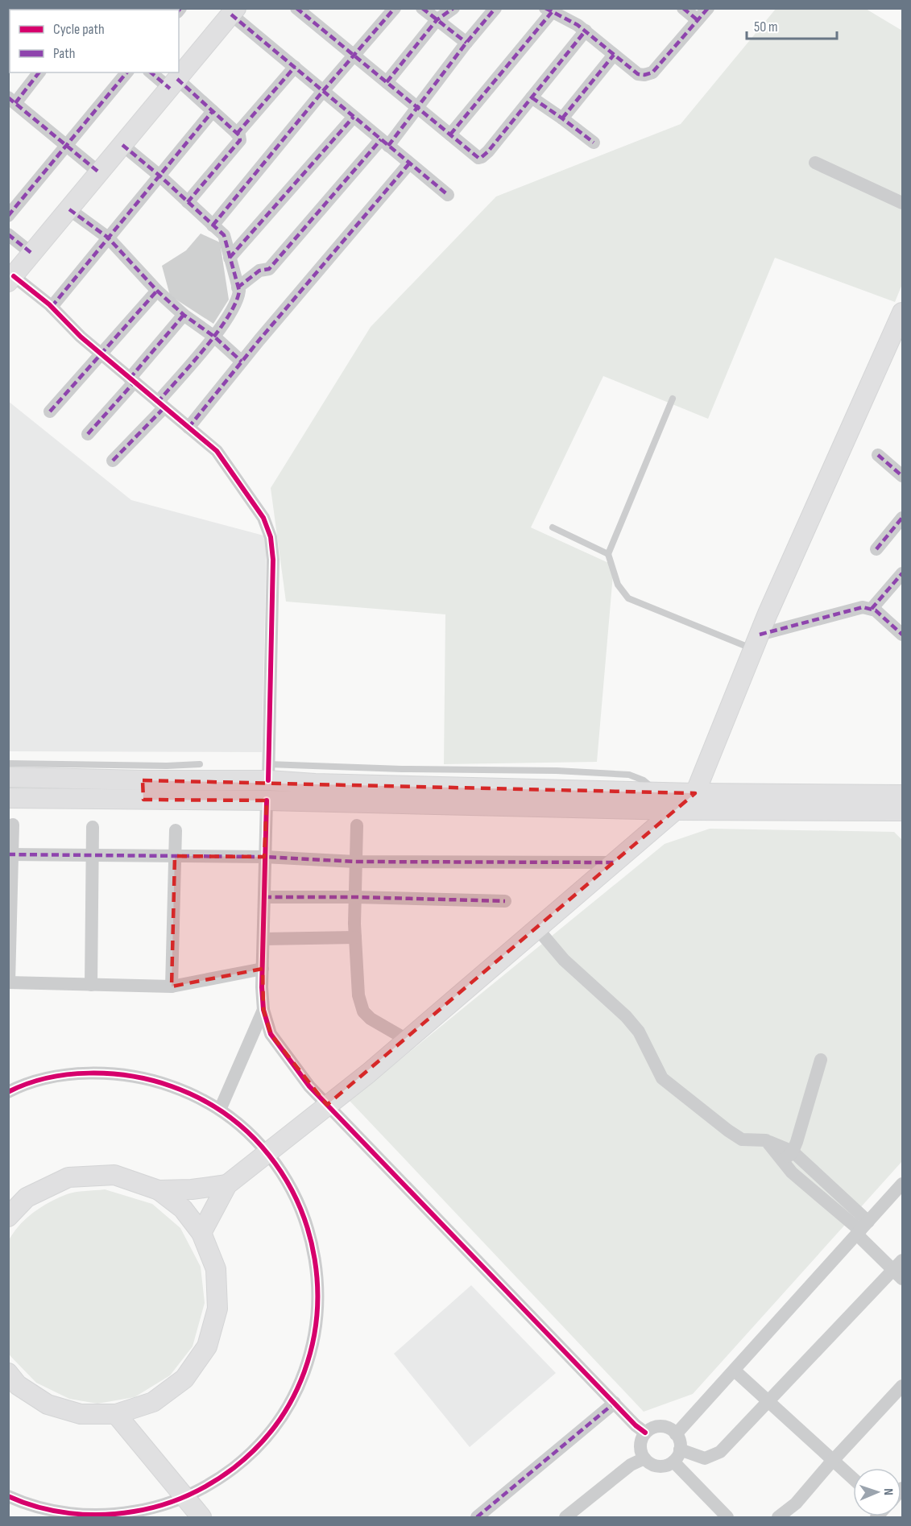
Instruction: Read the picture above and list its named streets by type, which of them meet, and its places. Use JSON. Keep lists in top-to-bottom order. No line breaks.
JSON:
{"legend":["Cycle path","Path"],"scale_bar":"50 m","north":"right"}
